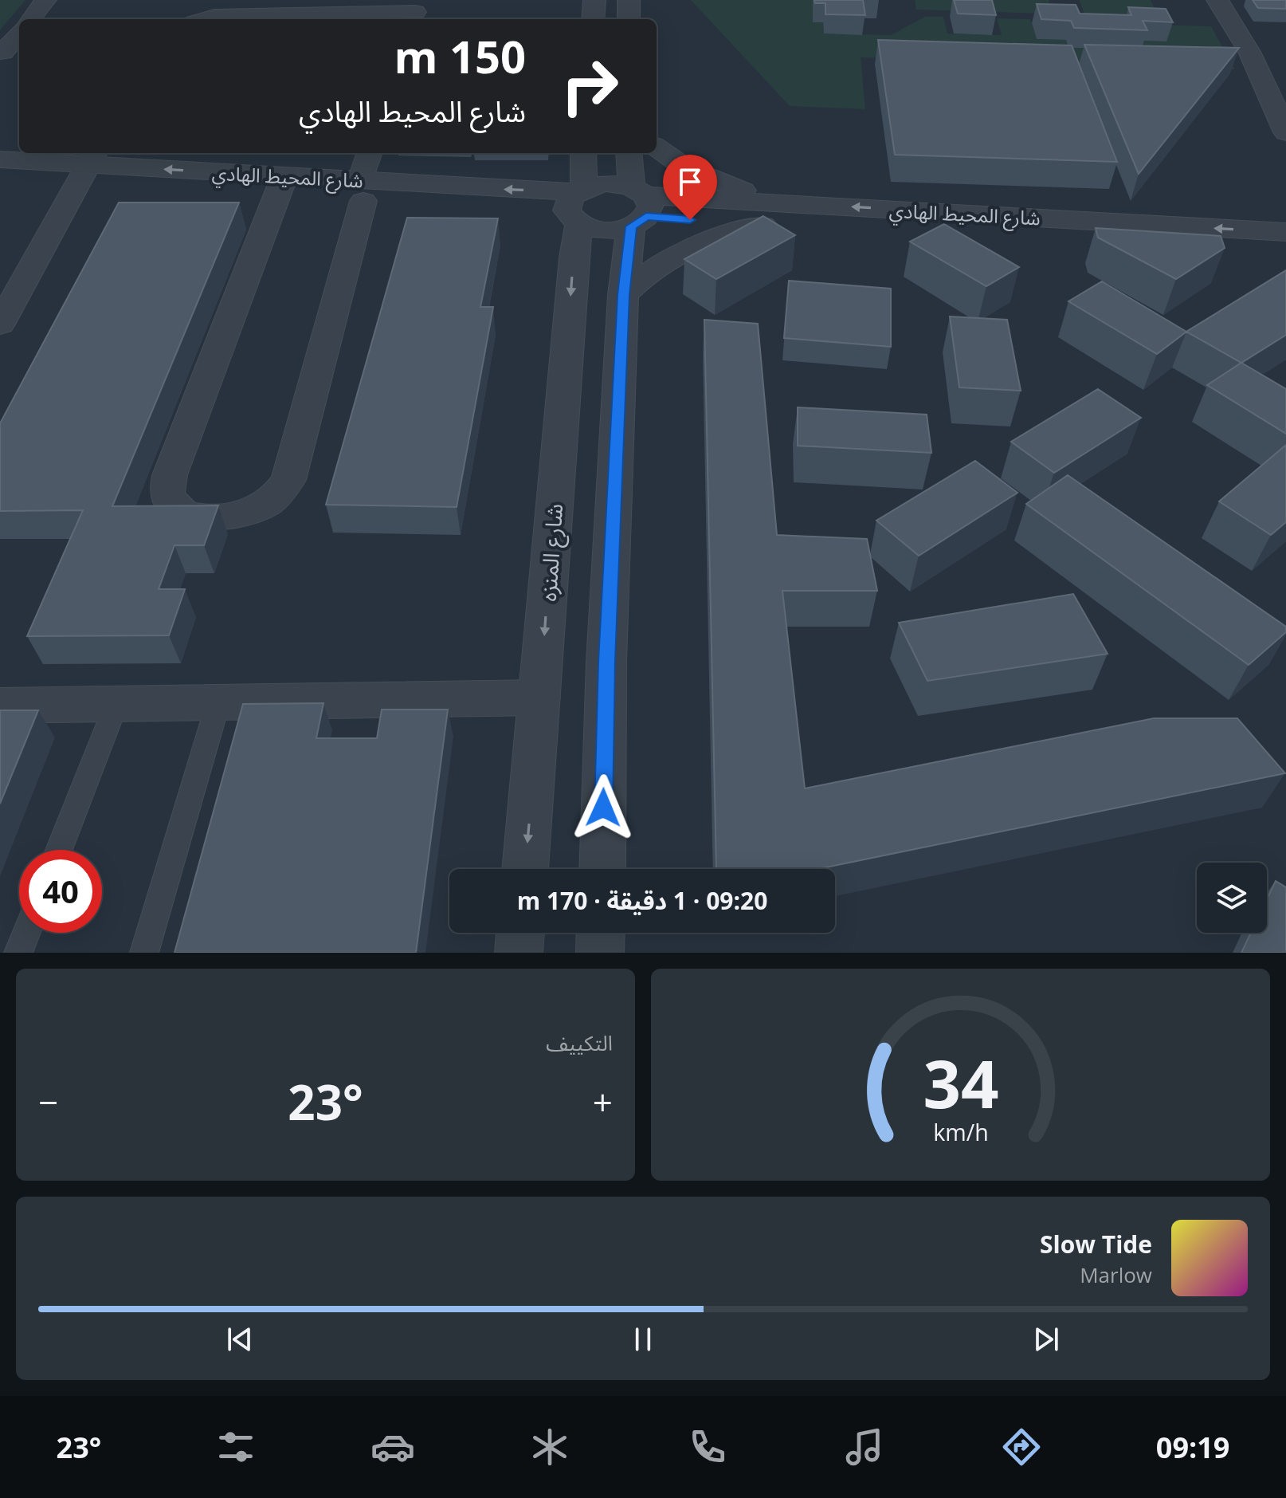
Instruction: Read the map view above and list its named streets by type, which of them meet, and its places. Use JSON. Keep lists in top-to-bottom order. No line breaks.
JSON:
{"streets":{"street":["شارع المحيط الهادي","شارع المنزه"]},"crossings":[["شارع المحيط الهادي","شارع المنزه"]],"page":{"turn":["150 m","شارع المحيط الهادي"],"limit":"40","trip":"09:20 · 1 دقيقة · 170 m","tile":"التكييف","heat":["−","23°","+"],"song":["Slow Tide","Marlow"],"tabs":["09:19","23°"],"gauge":["34","km/h"]}}
